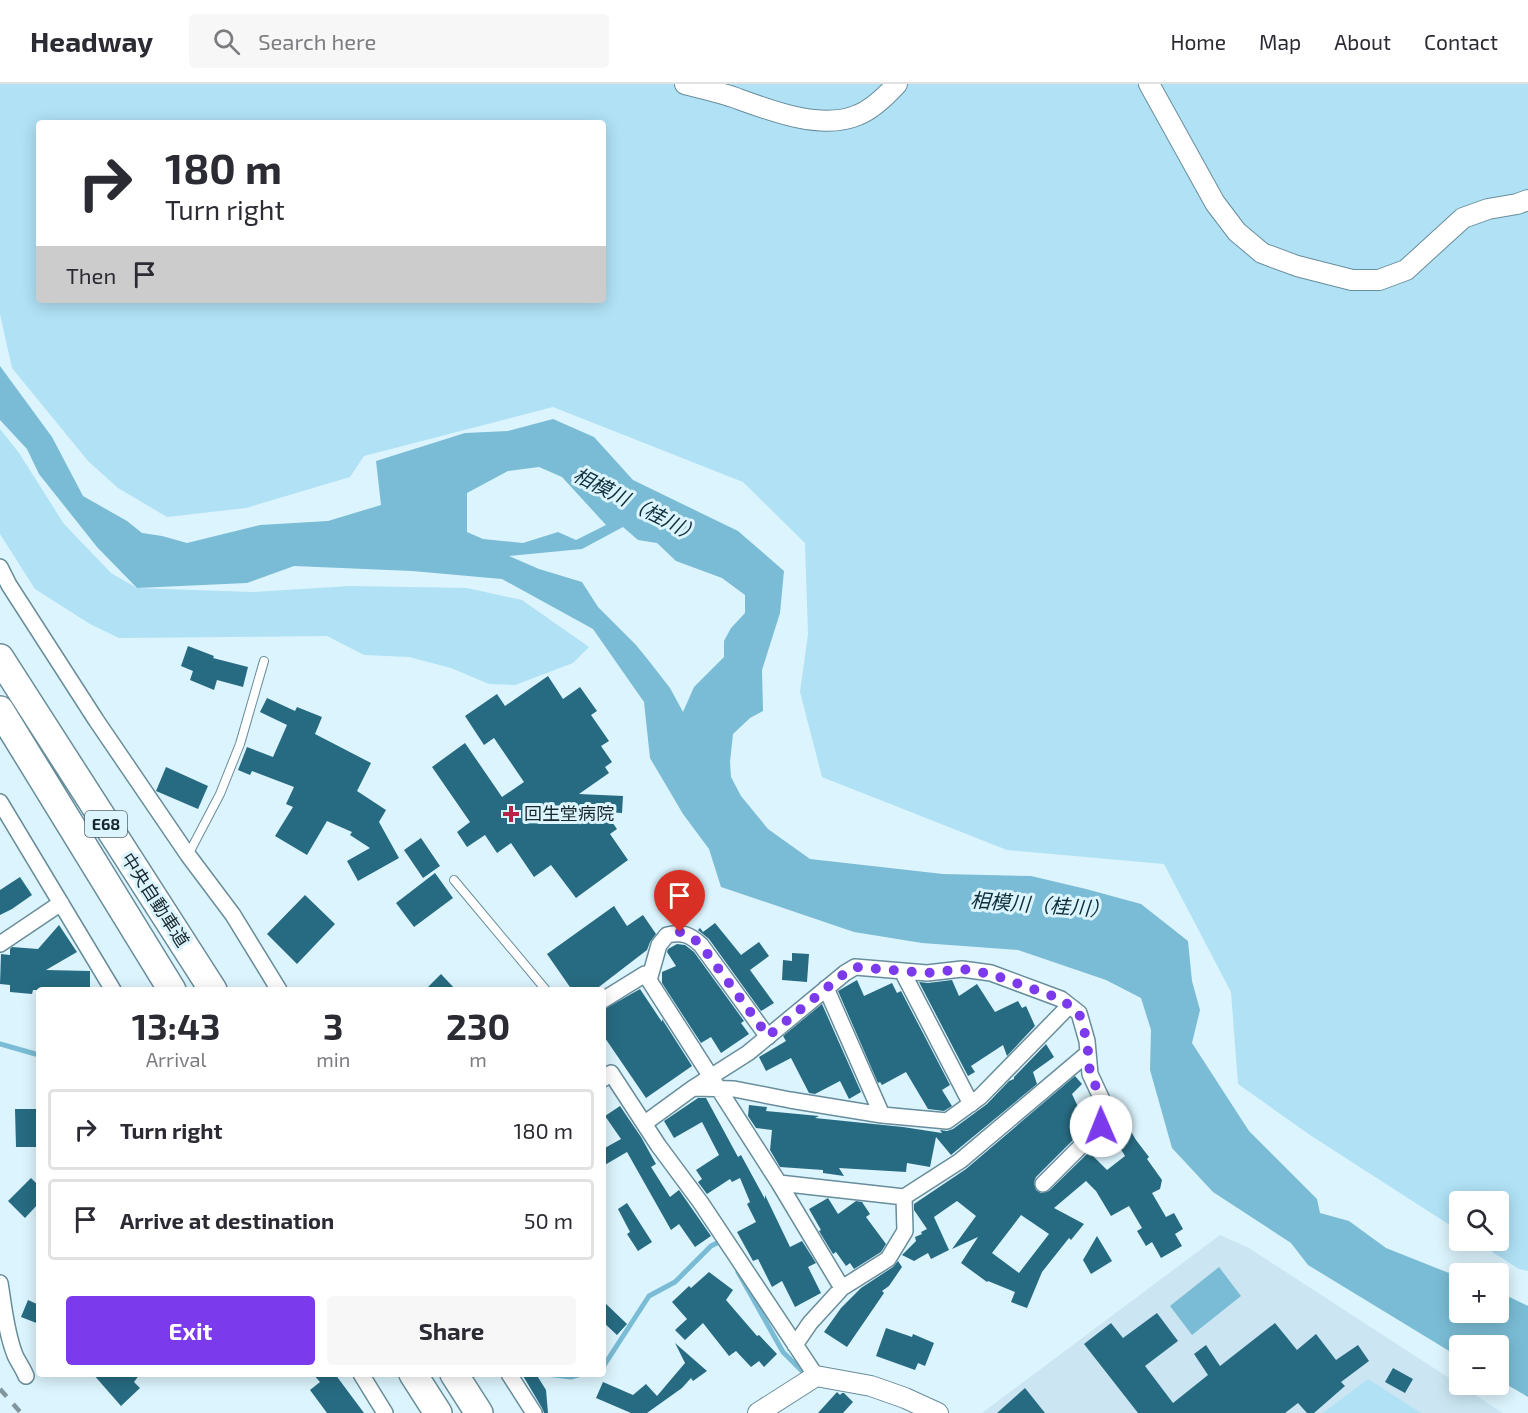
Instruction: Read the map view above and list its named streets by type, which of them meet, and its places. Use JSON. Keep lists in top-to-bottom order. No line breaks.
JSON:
{"streets":{"highway":["E68","中央自動車道"]},"water":["相模川（桂川）"],"places":{"health":["回生堂病院"]},"page":{"header":"Headway","search":"Search here","nav":["Home","Map","About","Contact"],"turn":["180 m","Turn right"],"then":"Then","eta":["13:43","Arrival","3","min","230","m"],"list":[{"name":"Turn right","value":"180 m"},{"name":"Arrive at destination","value":"50 m"}],"map_buttons":["+","−"],"buttons":["Exit","Share"]}}
